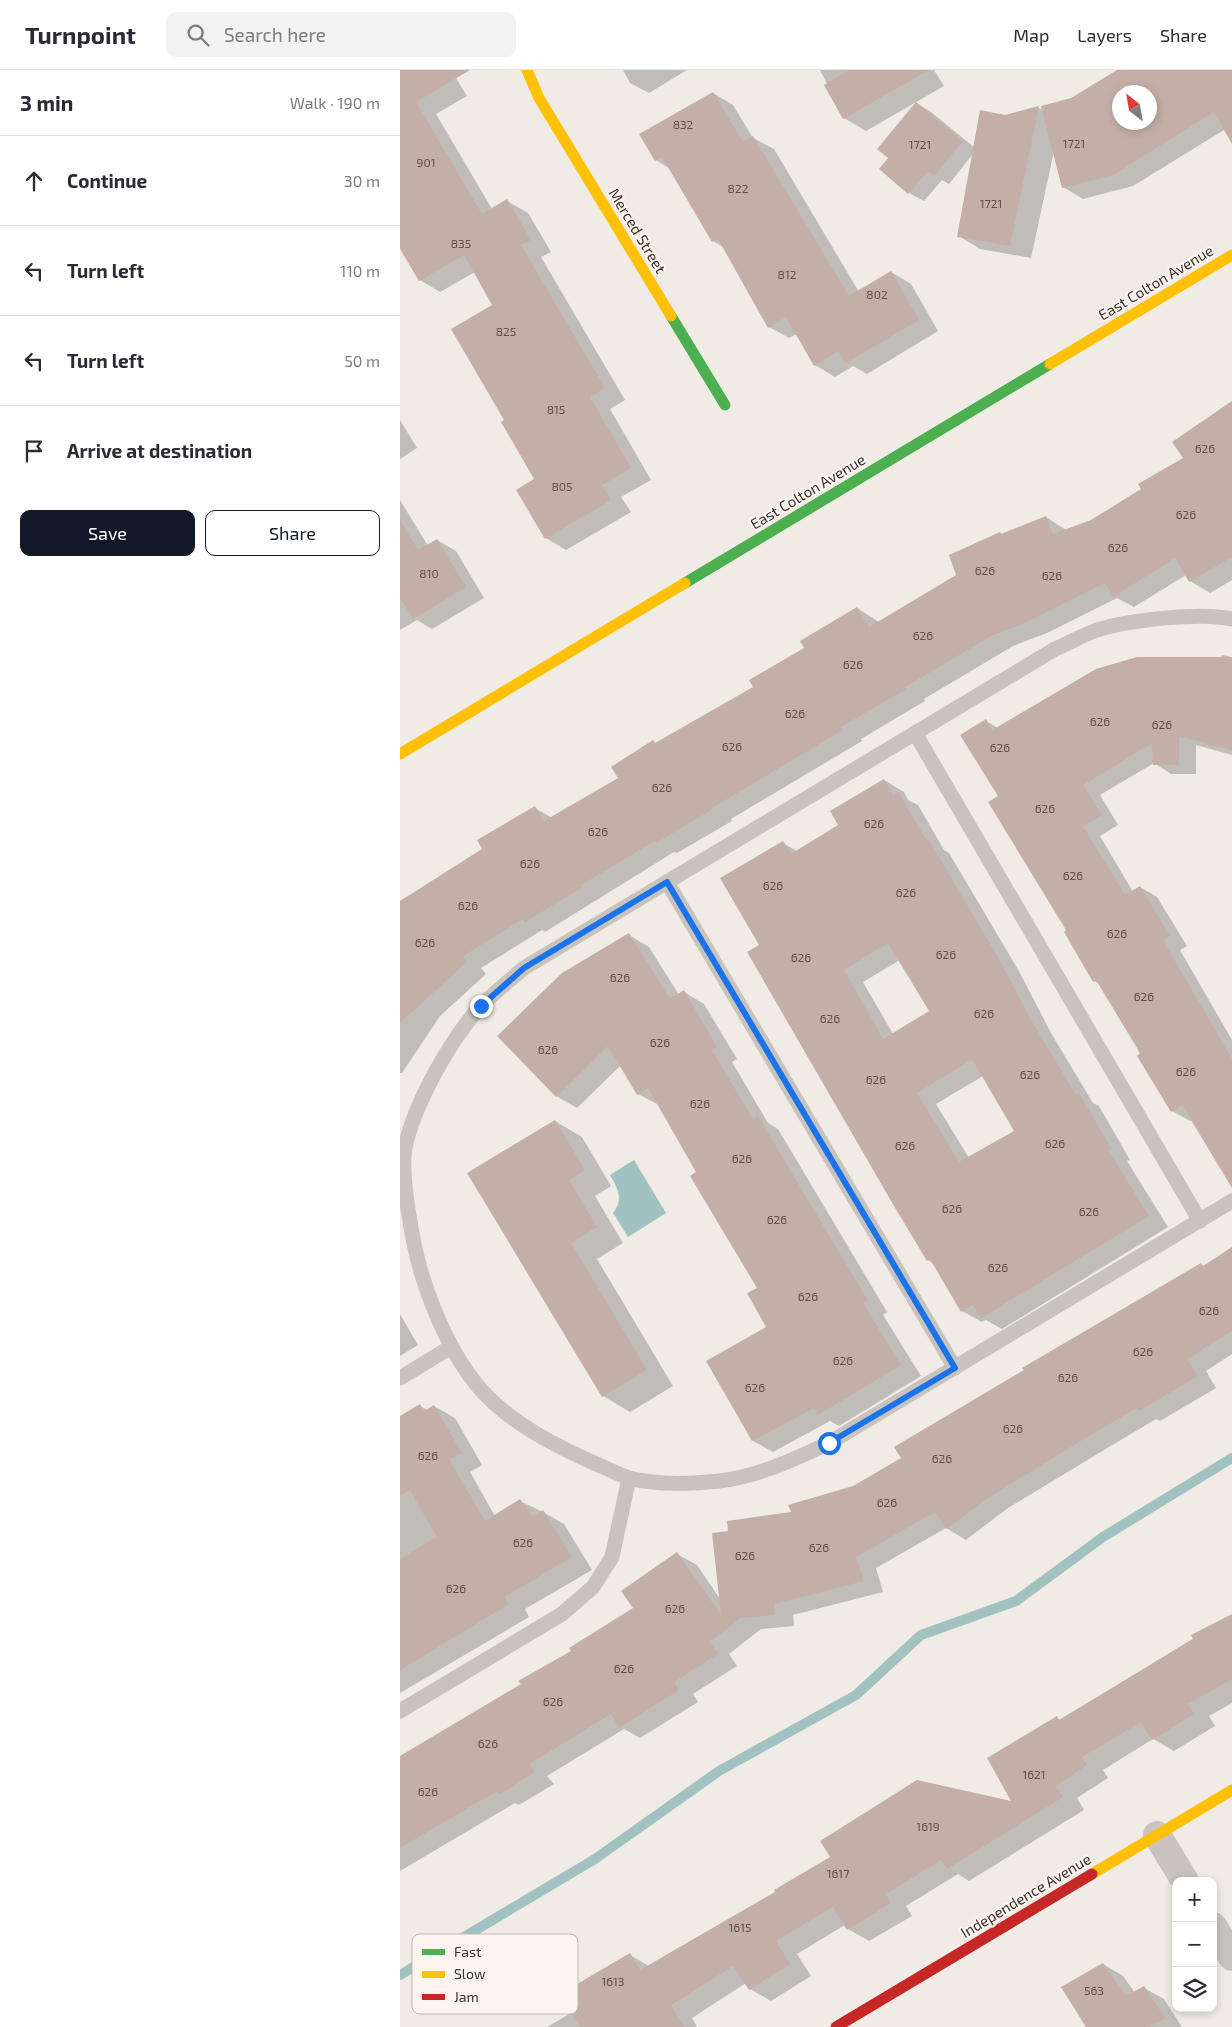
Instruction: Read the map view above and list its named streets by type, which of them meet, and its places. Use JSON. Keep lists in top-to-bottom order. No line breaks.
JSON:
{"streets":{"street":["Merced Street","East Colton Avenue","Independence Avenue"]},"house_numbers":["832","1721","1721","901","822","1721","835","812","802","825","815","626","805","626","626","626","810","626","626","626","626","626","626","626","626","626","626","626","626","626","626","626","626","626","626","626","626","626","626","626","626","626","626","626","626","626","626","626","626","626","626","626","626","626","626","626","626","626","626","626","626","626","626","626","626","626","626","626","626","626","626","626","626","1621","626","1619","1617","1615","1613","563"],"legend":["Fast","Slow","Jam"],"north":"top left","page":{"header":"Turnpoint","search":"Search here","nav":["Map","Layers","Share"],"heading":["3 min","Walk · 190 m"],"list":[["Continue","30 m"],["Turn left","110 m"],["Turn left","50 m"],"Arrive at destination"],"buttons":["Save","Share"],"map_buttons":["+","−"]}}
